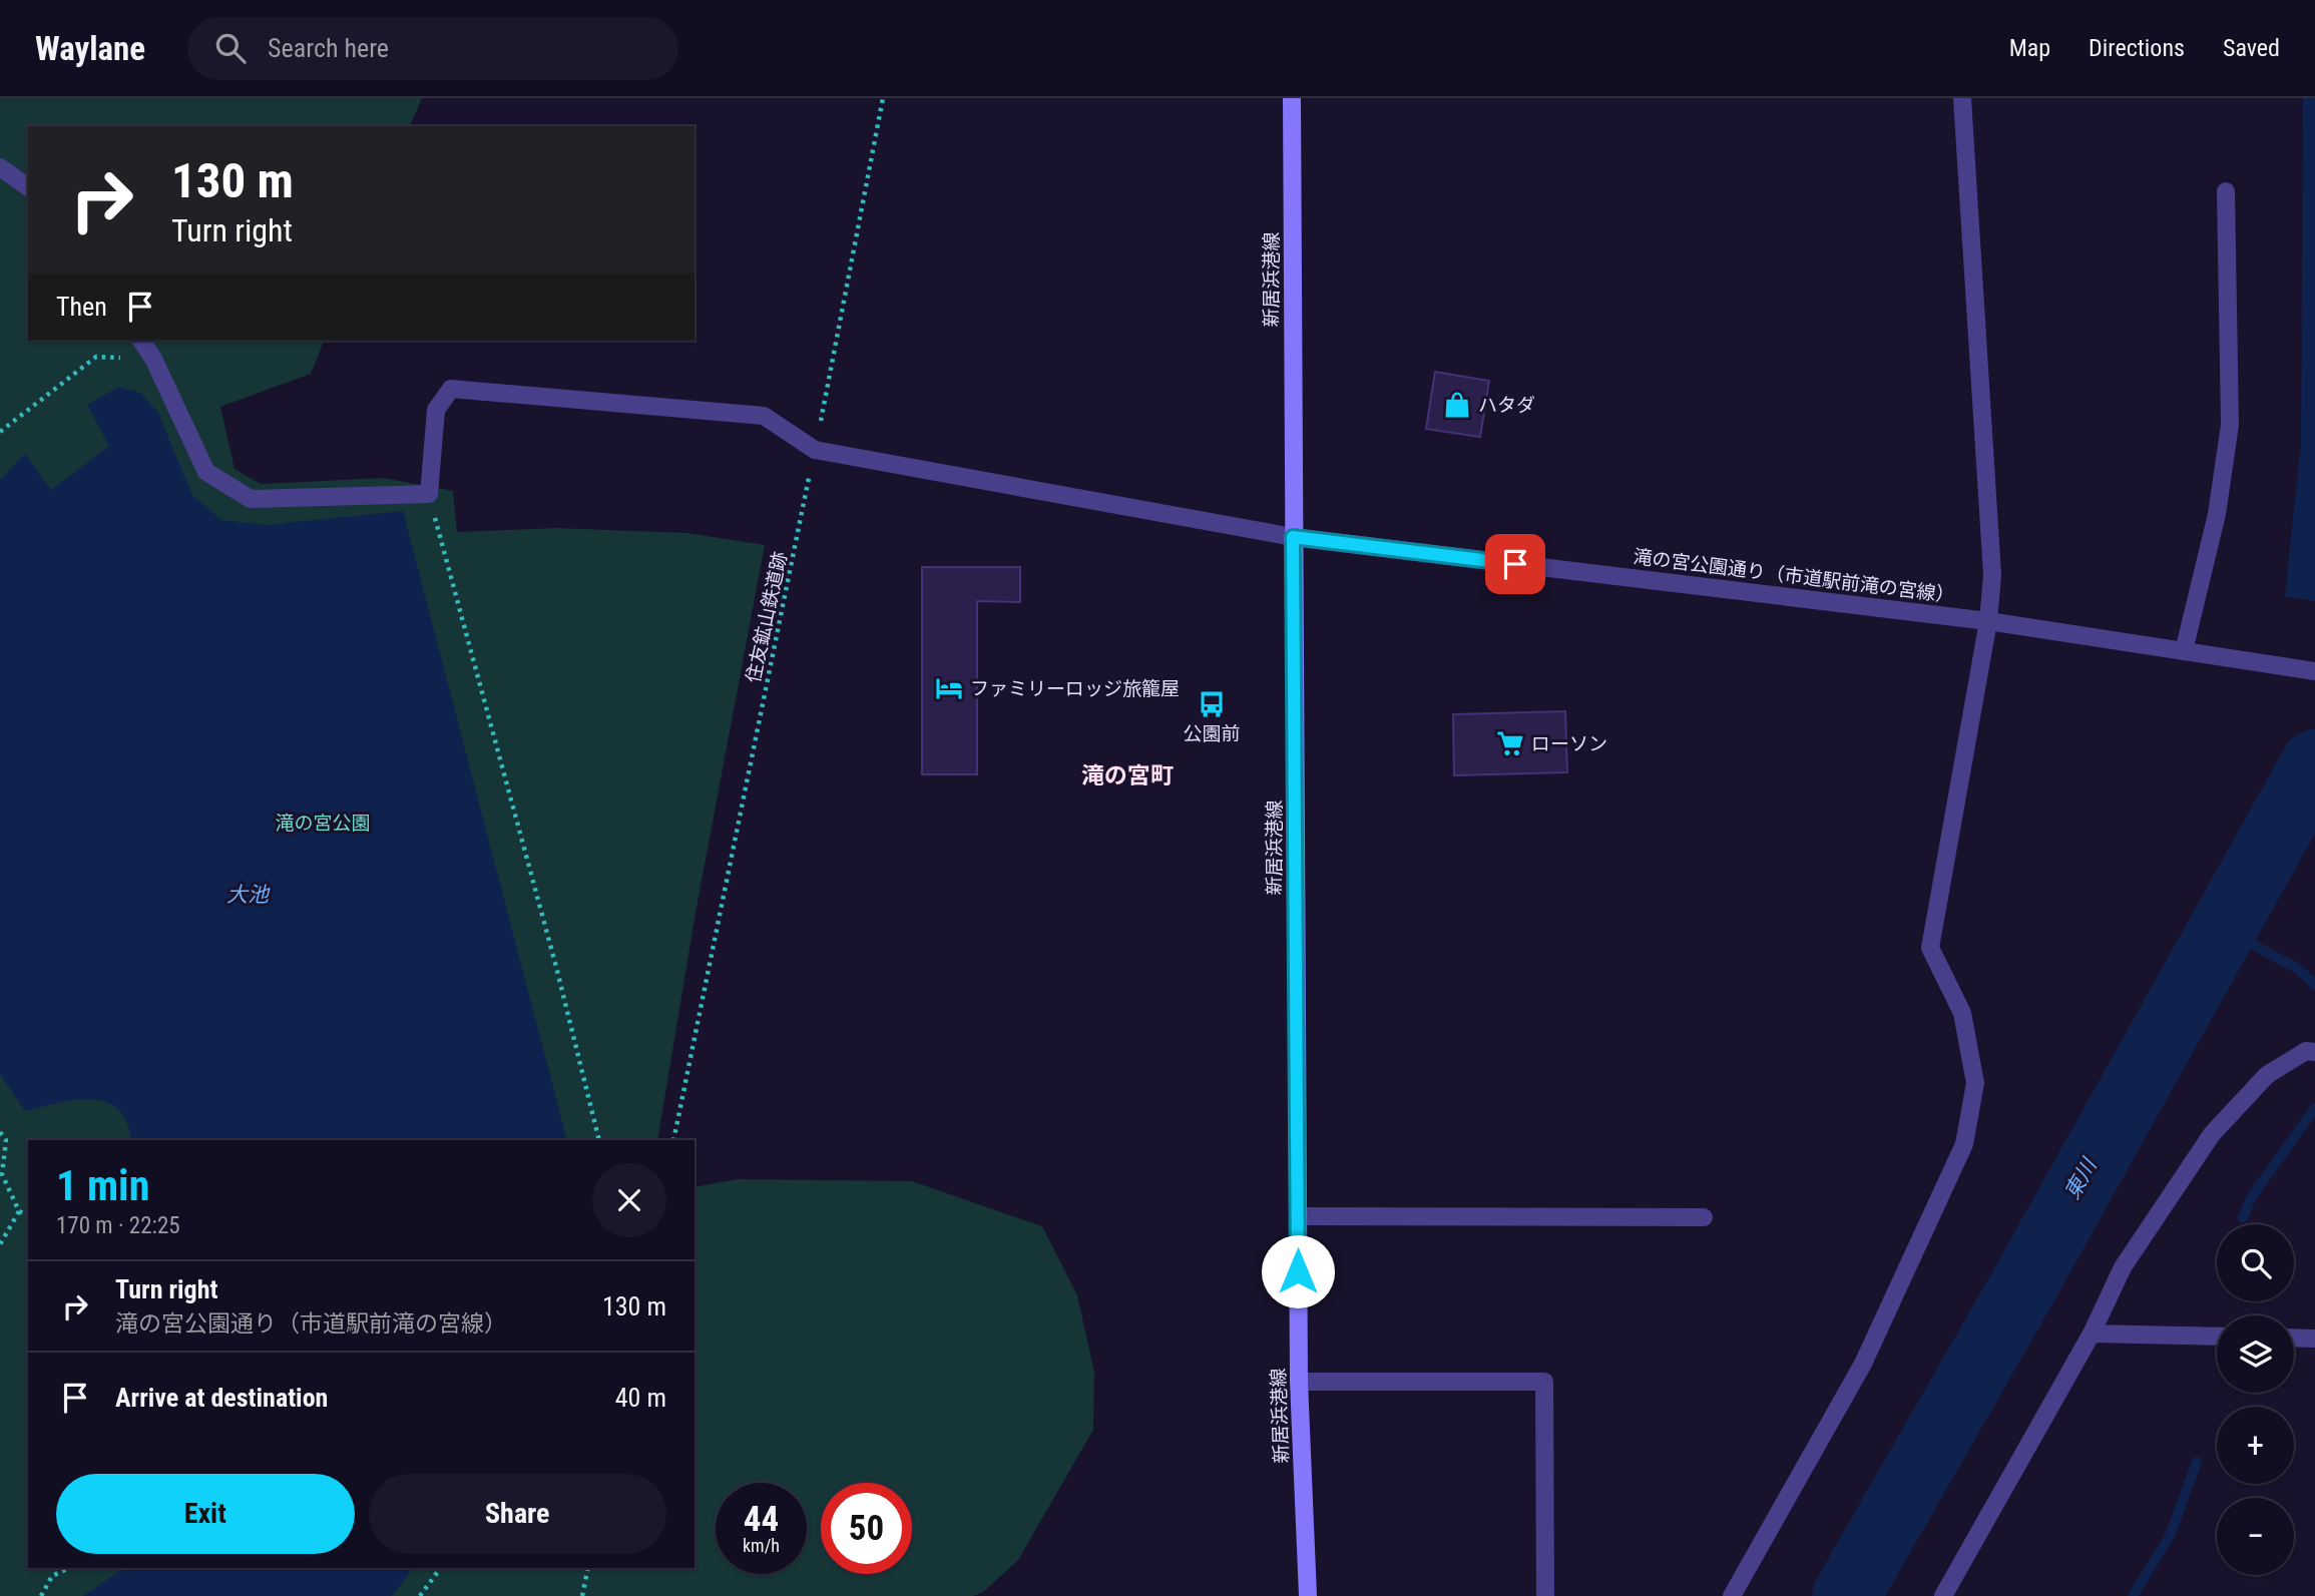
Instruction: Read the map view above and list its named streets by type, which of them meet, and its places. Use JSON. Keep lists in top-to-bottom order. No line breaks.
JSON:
{"streets":{"main road":["新居浜港線"],"street":["滝の宮公園通り（市道駅前滝の宮線）"],"path":["住友鉱山鉄道跡"]},"crossings":[["新居浜港線","滝の宮公園通り（市道駅前滝の宮線）"],["滝の宮公園通り（市道駅前滝の宮線）","住友鉱山鉄道跡"]],"districts":["滝の宮町"],"water":["大池","東川"],"parks":["滝の宮公園"],"places":{"shop":["ハタダ"],"hotel":["ファミリーロッジ旅籠屋"],"bus stop":["公園前"],"supermarket":["ローソン"]},"page":{"header":"Waylane","search":"Search here","nav":["Map","Directions","Saved"],"turn":["130 m","Turn right"],"then":"Then","heading":["1 min","170 m · 22:25"],"map_buttons":["+","−"],"list":[{"name":"Turn right","note":"滝の宮公園通り（市道駅前滝の宮線）","value":"130 m"},{"name":"Arrive at destination","value":"40 m"}],"buttons":["Exit","Share"],"speed":"44 km/h","limit":"50"}}
